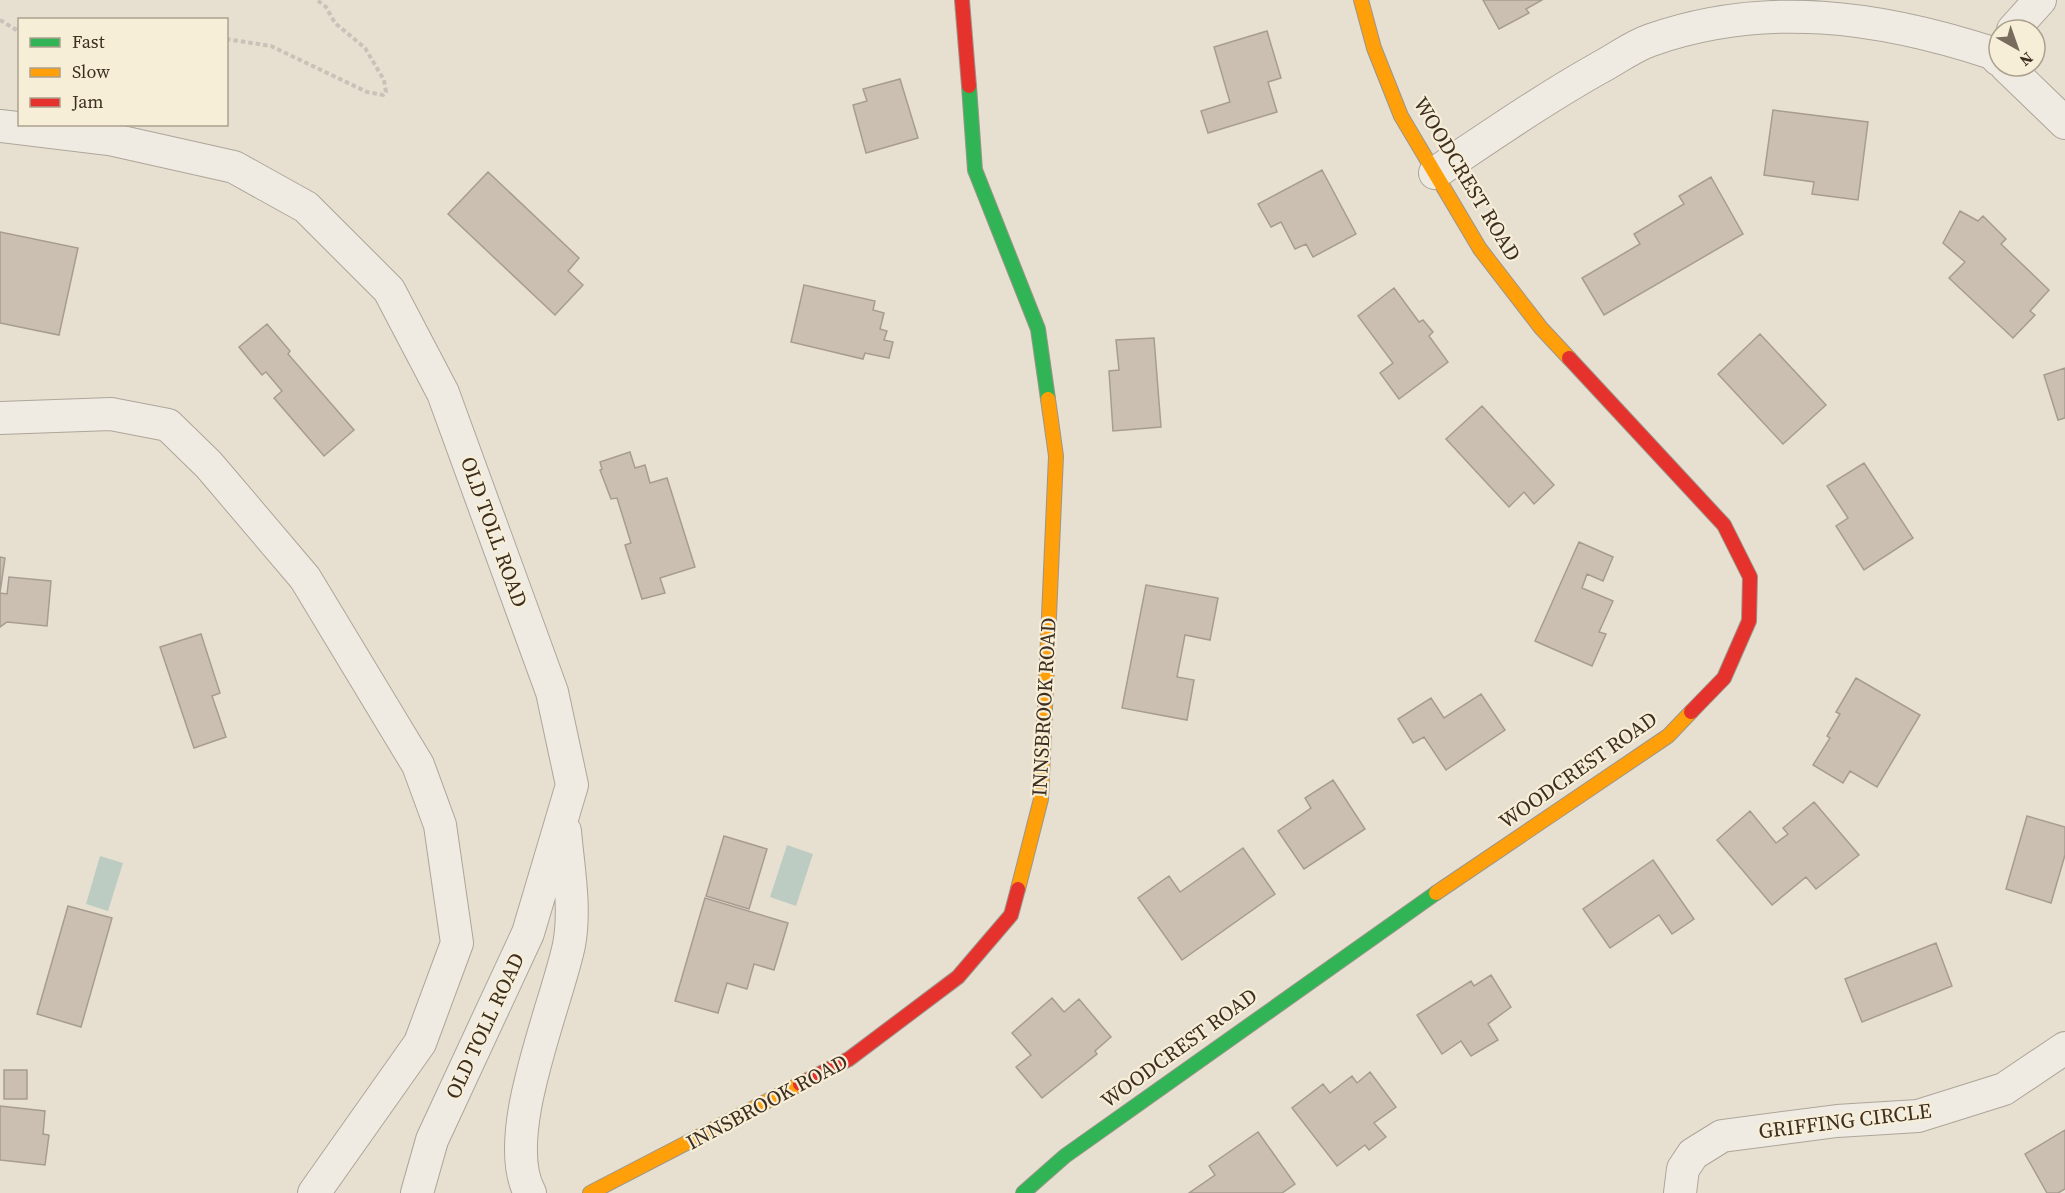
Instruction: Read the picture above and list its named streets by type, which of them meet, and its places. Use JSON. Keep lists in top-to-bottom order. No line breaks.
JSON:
{"streets":{"street":["WOODCREST ROAD","OLD TOLL ROAD","INNSBROOK ROAD","GRIFFING CIRCLE"]},"legend":["Fast","Slow","Jam"],"north":"bottom right"}
